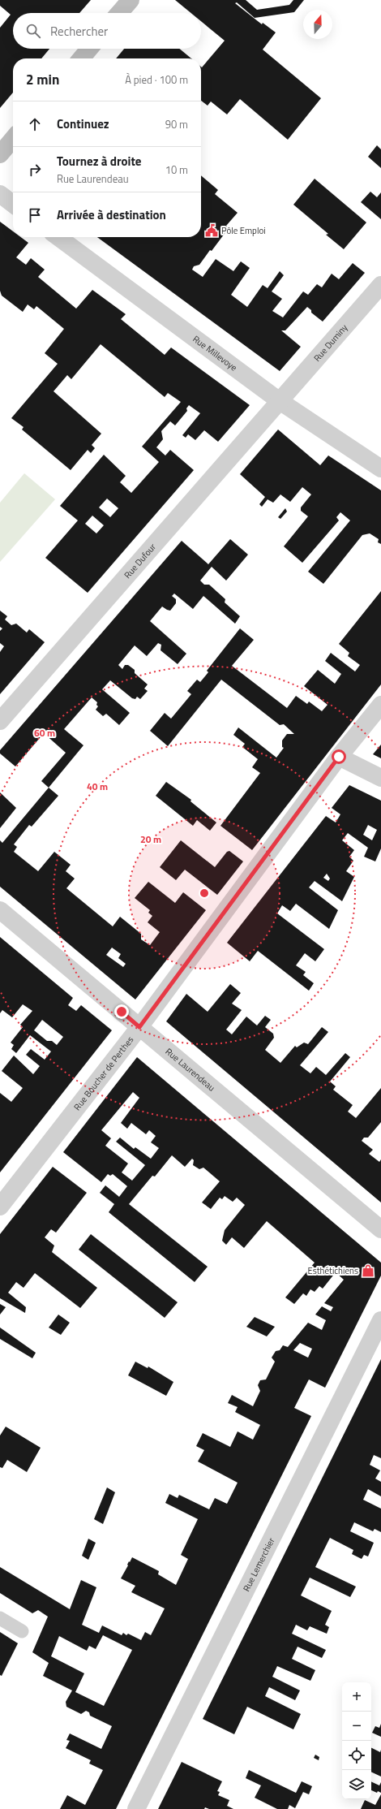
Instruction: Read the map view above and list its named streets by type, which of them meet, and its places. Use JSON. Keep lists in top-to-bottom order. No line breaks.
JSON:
{"streets":{"street":["Rue Duminy","Rue Millevoye","Rue Dufour","Rue Laurendeau","Rue Boucher de Perthes","Rue Lemerchier"]},"crossings":[["Rue Duminy","Rue Millevoye"],["Rue Duminy","Rue Dufour"],["Rue Millevoye","Rue Dufour"],["Rue Laurendeau","Rue Boucher de Perthes"]],"places":{"public building":["Pôle Emploi"],"shop":["Esthétichiens"]},"north":"top","page":{"search":"Rechercher","heading":["2 min","À pied · 100 m"],"list":[["Continuez","90 m"],["Tournez à droite","Rue Laurendeau","10 m"],"Arrivée à destination"],"map_buttons":["+","−"]},"rings":["60 m","40 m","20 m"]}
